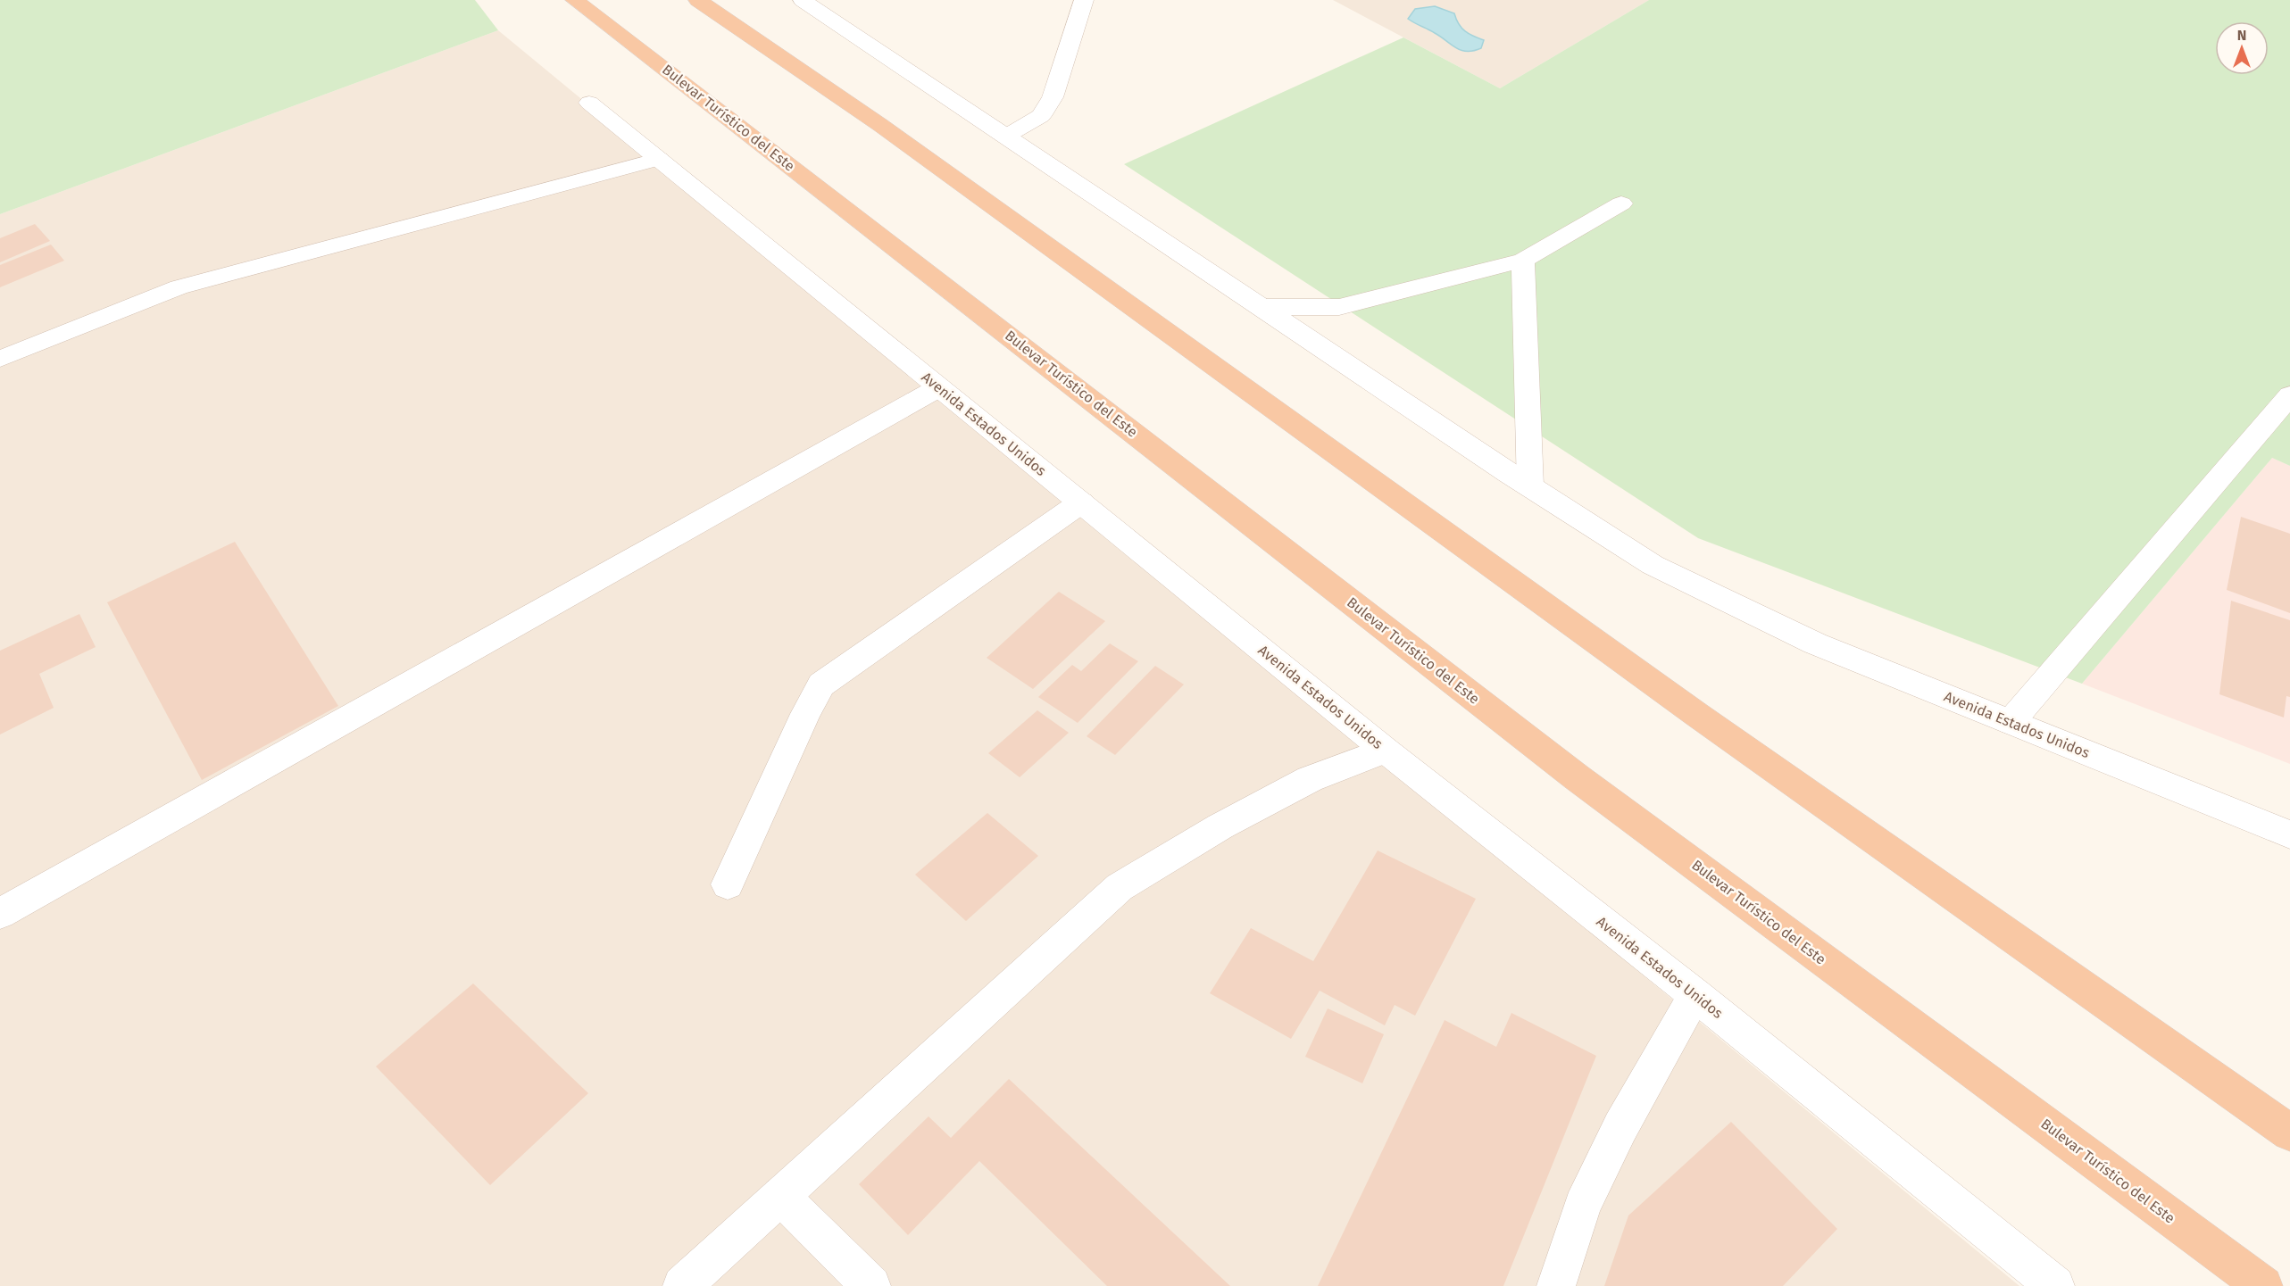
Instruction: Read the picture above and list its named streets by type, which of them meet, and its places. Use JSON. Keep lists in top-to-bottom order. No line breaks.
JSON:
{"streets":{"highway":["Bulevar Turístico del Este"],"street":["Avenida Estados Unidos"]},"north":"top"}
